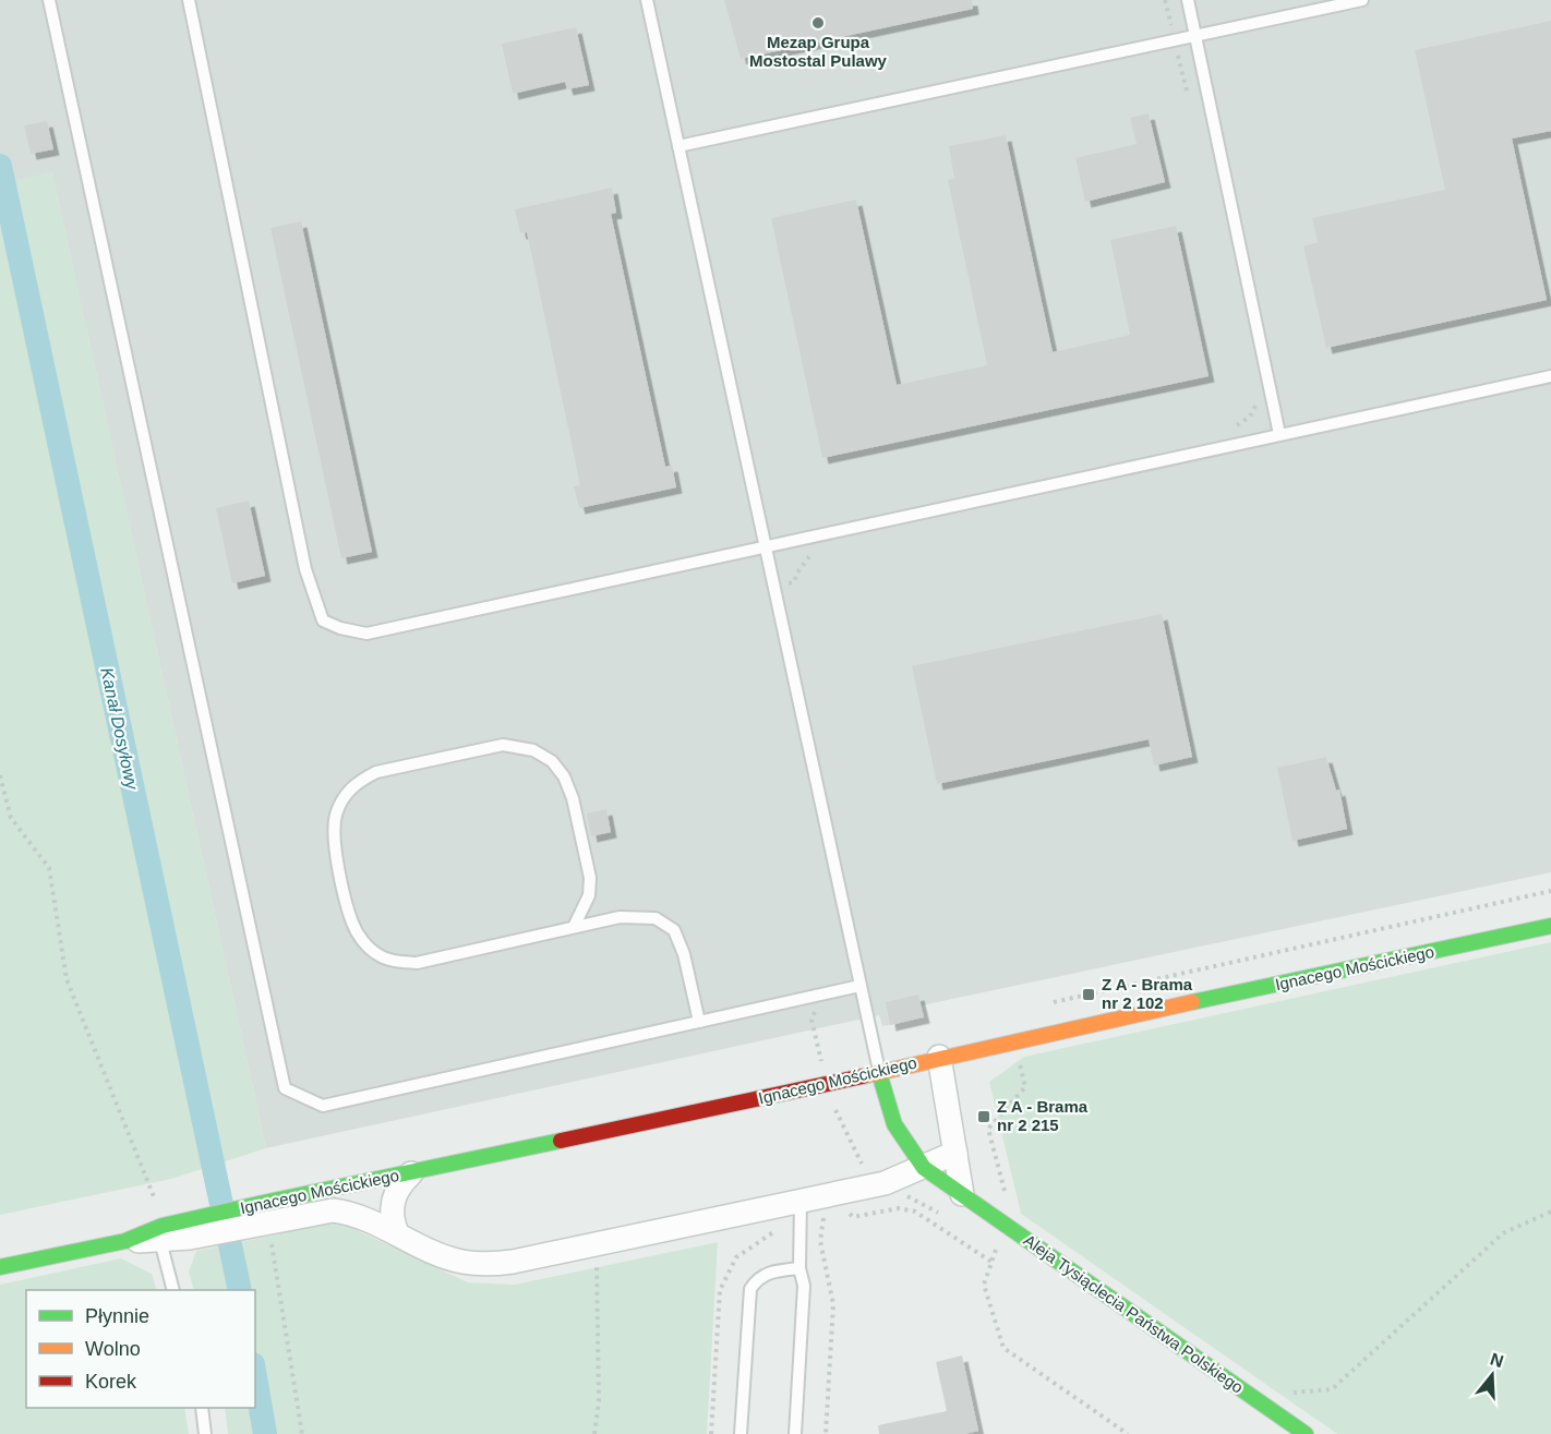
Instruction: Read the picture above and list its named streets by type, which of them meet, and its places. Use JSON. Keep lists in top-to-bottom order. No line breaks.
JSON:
{"streets":{"street":["Ignacego Mościckiego","Aleja Tysiąclecia Państwa Polskiego"]},"crossings":[["Ignacego Mościckiego","Aleja Tysiąclecia Państwa Polskiego"]],"water":["Kanał Dosyłowy"],"places":{"other":["Mezap Grupa Mostostal Pulawy"],"transit":["Z A - Brama nr 2 102","Z A - Brama nr 2 215"]},"legend":["Płynnie","Wolno","Korek"],"north":"top"}
